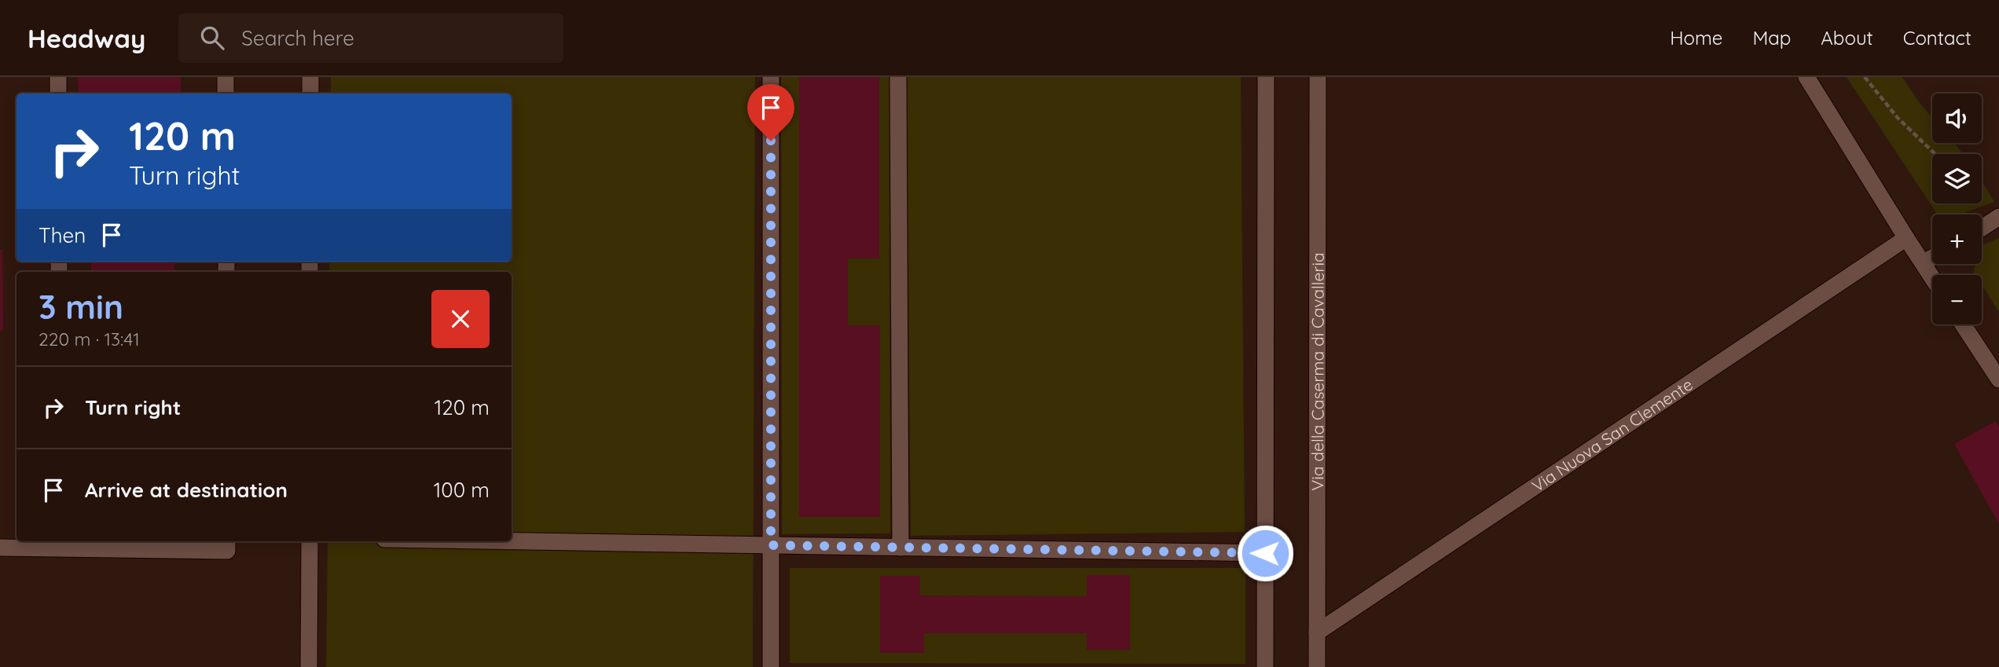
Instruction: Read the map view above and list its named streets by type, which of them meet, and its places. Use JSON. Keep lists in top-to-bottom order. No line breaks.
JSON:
{"streets":{"street":["Via della Caserma di Cavalleria","Via Nuova San Clemente"]},"crossings":[["Via della Caserma di Cavalleria","Via Nuova San Clemente"]],"page":{"header":"Headway","search":"Search here","nav":["Home","Map","About","Contact"],"map_buttons":["+","−"],"turn":["120 m","Turn right"],"then":"Then","heading":["3 min","220 m · 13:41"],"list":[{"name":"Turn right","value":"120 m"},{"name":"Arrive at destination","value":"100 m"}]}}
